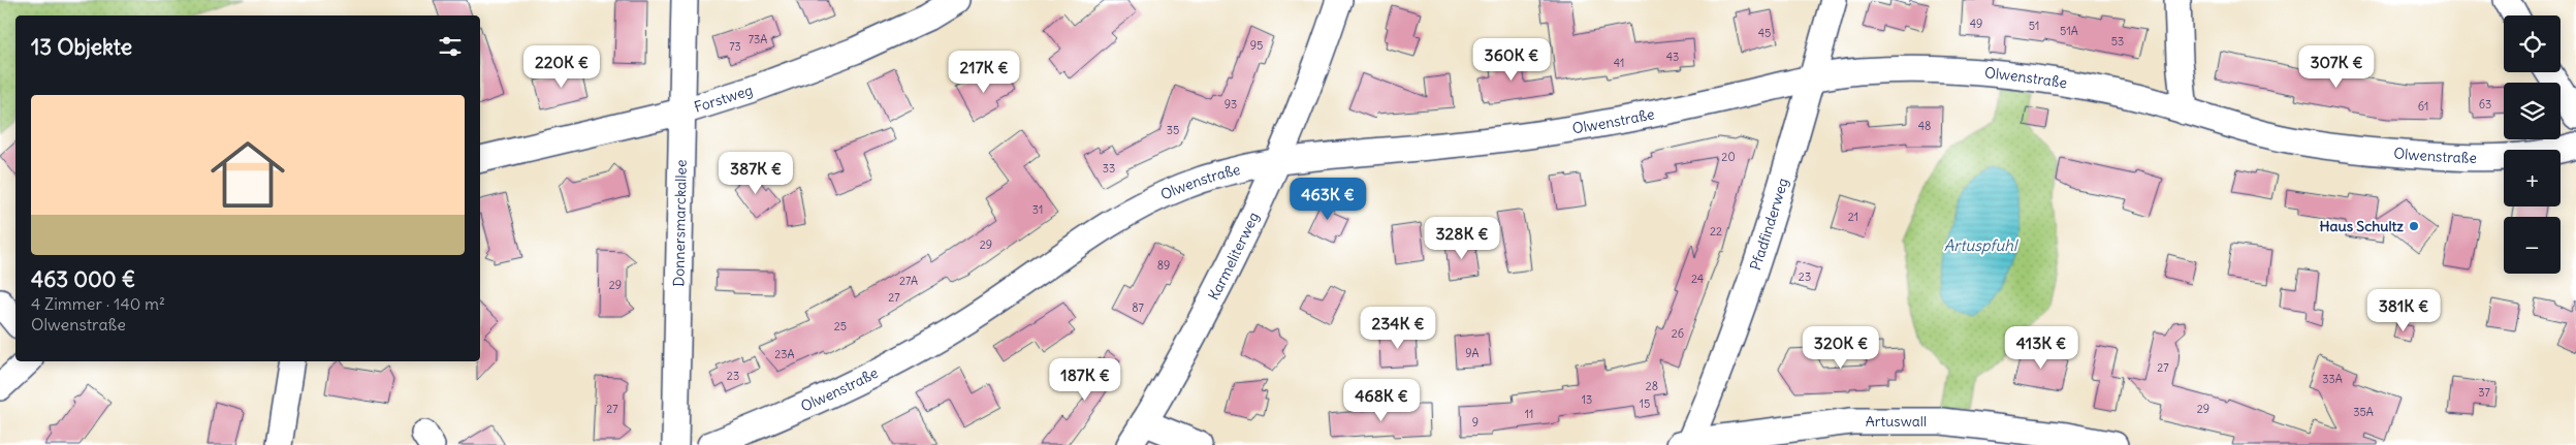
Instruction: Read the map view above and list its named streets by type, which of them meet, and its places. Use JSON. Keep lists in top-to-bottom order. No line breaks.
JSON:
{"streets":{"street":["Olwenstraße","Forstweg","Donnersmarckallee","Pfadfinderweg","Karmeliterweg","Artuswall"]},"crossings":[["Olwenstraße","Pfadfinderweg"],["Olwenstraße","Karmeliterweg"],["Forstweg","Donnersmarckallee"],["Pfadfinderweg","Artuswall"]],"water":["Artuspfuhl"],"places":["Haus Schultz"],"house_numbers":["49","51","51A","45","73A","53","95","73","43","41","93","63","61","48","35","20","33","31","21","22","29","89","23","24","27A","29","27","87","25","26","9A","23A","27","23","33A","28","37","13","15","27","29","35A","11","9"],"page":{"map_buttons":["+","−"],"heading":"13 Objekte","price":["360K €","220K €","307K €","217K €","387K €","463K €","328K €","381K €","234K €","320K €","413K €","187K €","468K €"],"list":[{"name":"463 000 €","note":"4 Zimmer · 140 m² · Olwenstraße"}]}}
